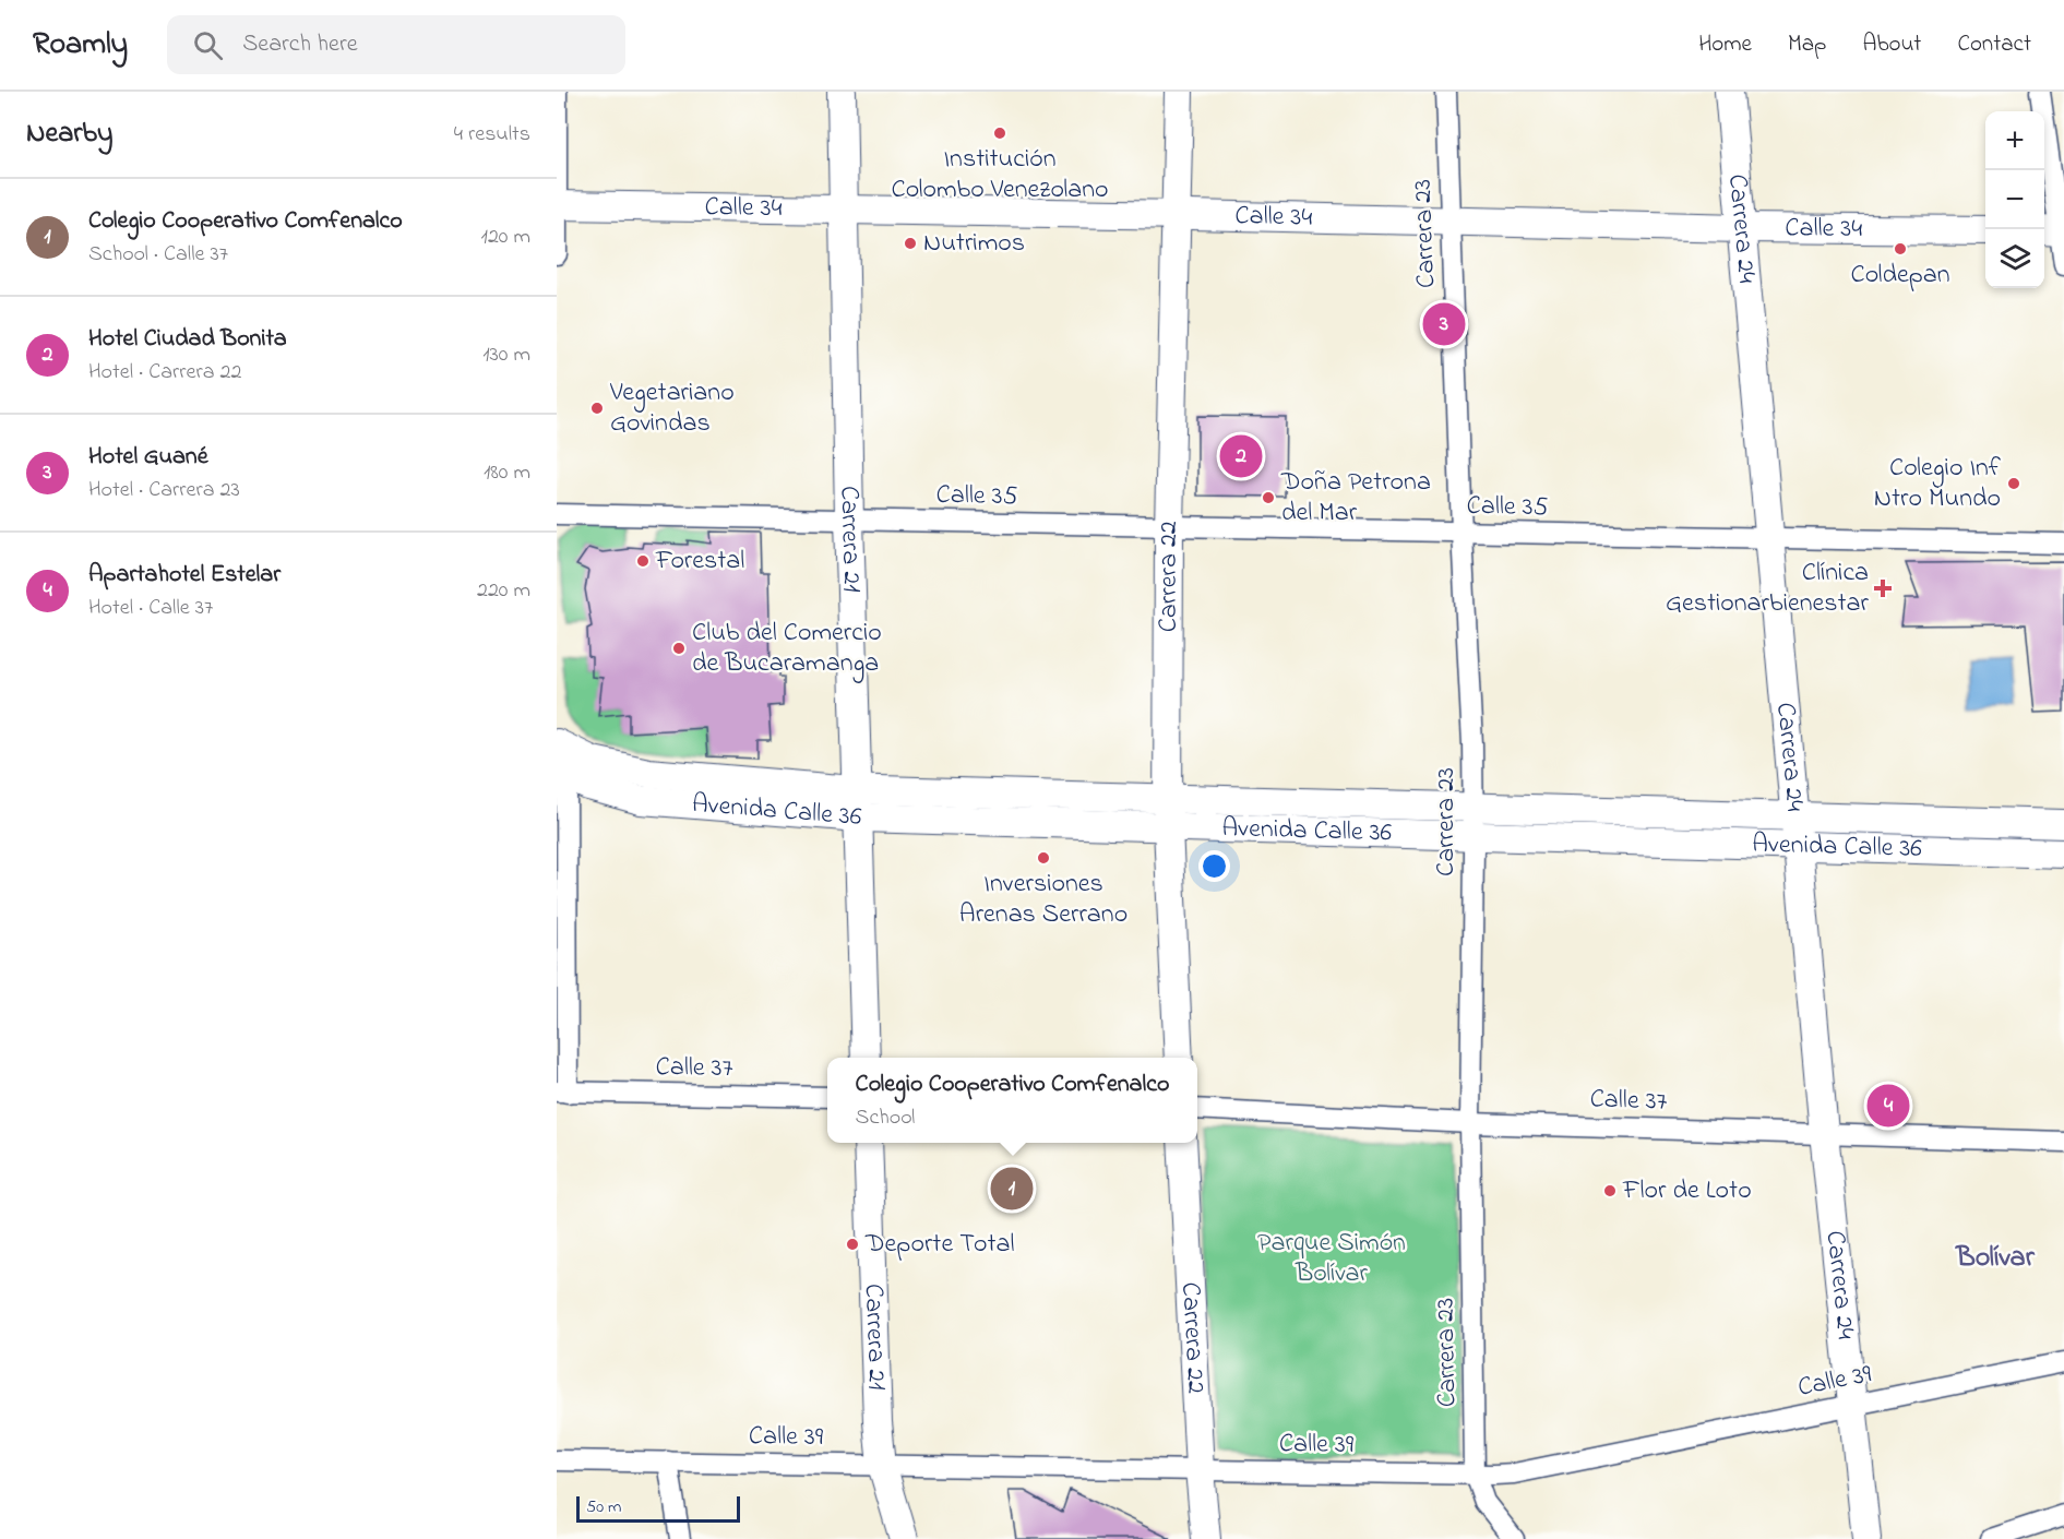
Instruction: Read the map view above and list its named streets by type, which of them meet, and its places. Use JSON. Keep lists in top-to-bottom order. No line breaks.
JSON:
{"streets":{"street":["Calle 34","Carrera 24","Carrera 23","Calle 35","Carrera 21","Carrera 22","Avenida Calle 36","Calle 37","Calle 39"]},"crossings":[["Calle 34","Carrera 24"],["Calle 34","Carrera 23"],["Calle 34","Carrera 21"],["Calle 34","Carrera 22"],["Carrera 24","Calle 35"],["Carrera 24","Avenida Calle 36"],["Carrera 24","Calle 37"],["Carrera 24","Calle 39"],["Carrera 23","Calle 35"],["Carrera 23","Avenida Calle 36"],["Carrera 23","Calle 37"],["Carrera 23","Calle 39"],["Calle 35","Carrera 21"],["Calle 35","Carrera 22"],["Carrera 21","Avenida Calle 36"],["Carrera 21","Calle 39"],["Carrera 22","Avenida Calle 36"],["Carrera 22","Calle 39"]],"districts":["Bolívar"],"parks":["Parque Simón Bolívar"],"places":{"other":["Institución Colombo Venezolano","Nutrimos","Coldepan","Vegetariano Govindas","Colegio Inf Ntro Mundo","Doña Petrona del Mar","Forestal","Club del Comercio de Bucaramanga","Inversiones Arenas Serrano","Flor de Loto","Deporte Total"],"health":["Clínica Gestionarbienestar"]},"scale_bar":"50 m","page":{"header":"Roamly","search":"Search here","nav":["Home","Map","About","Contact"],"heading":["Nearby","4 results"],"map_buttons":["+","−"],"list":[{"mark":"1","name":"Colegio Cooperativo Comfenalco","note":"School · Calle 37","value":"120 m"},{"mark":"2","name":"Hotel Ciudad Bonita","note":"Hotel · Carrera 22","value":"130 m"},{"mark":"3","name":"Hotel Guané","note":"Hotel · Carrera 23","value":"180 m"},{"mark":"4","name":"Apartahotel Estelar","note":"Hotel · Calle 37","value":"220 m"}],"pins":["3","2","4","1"],"popup":["Colegio Cooperativo Comfenalco","School"],"scale":"50 m"}}
